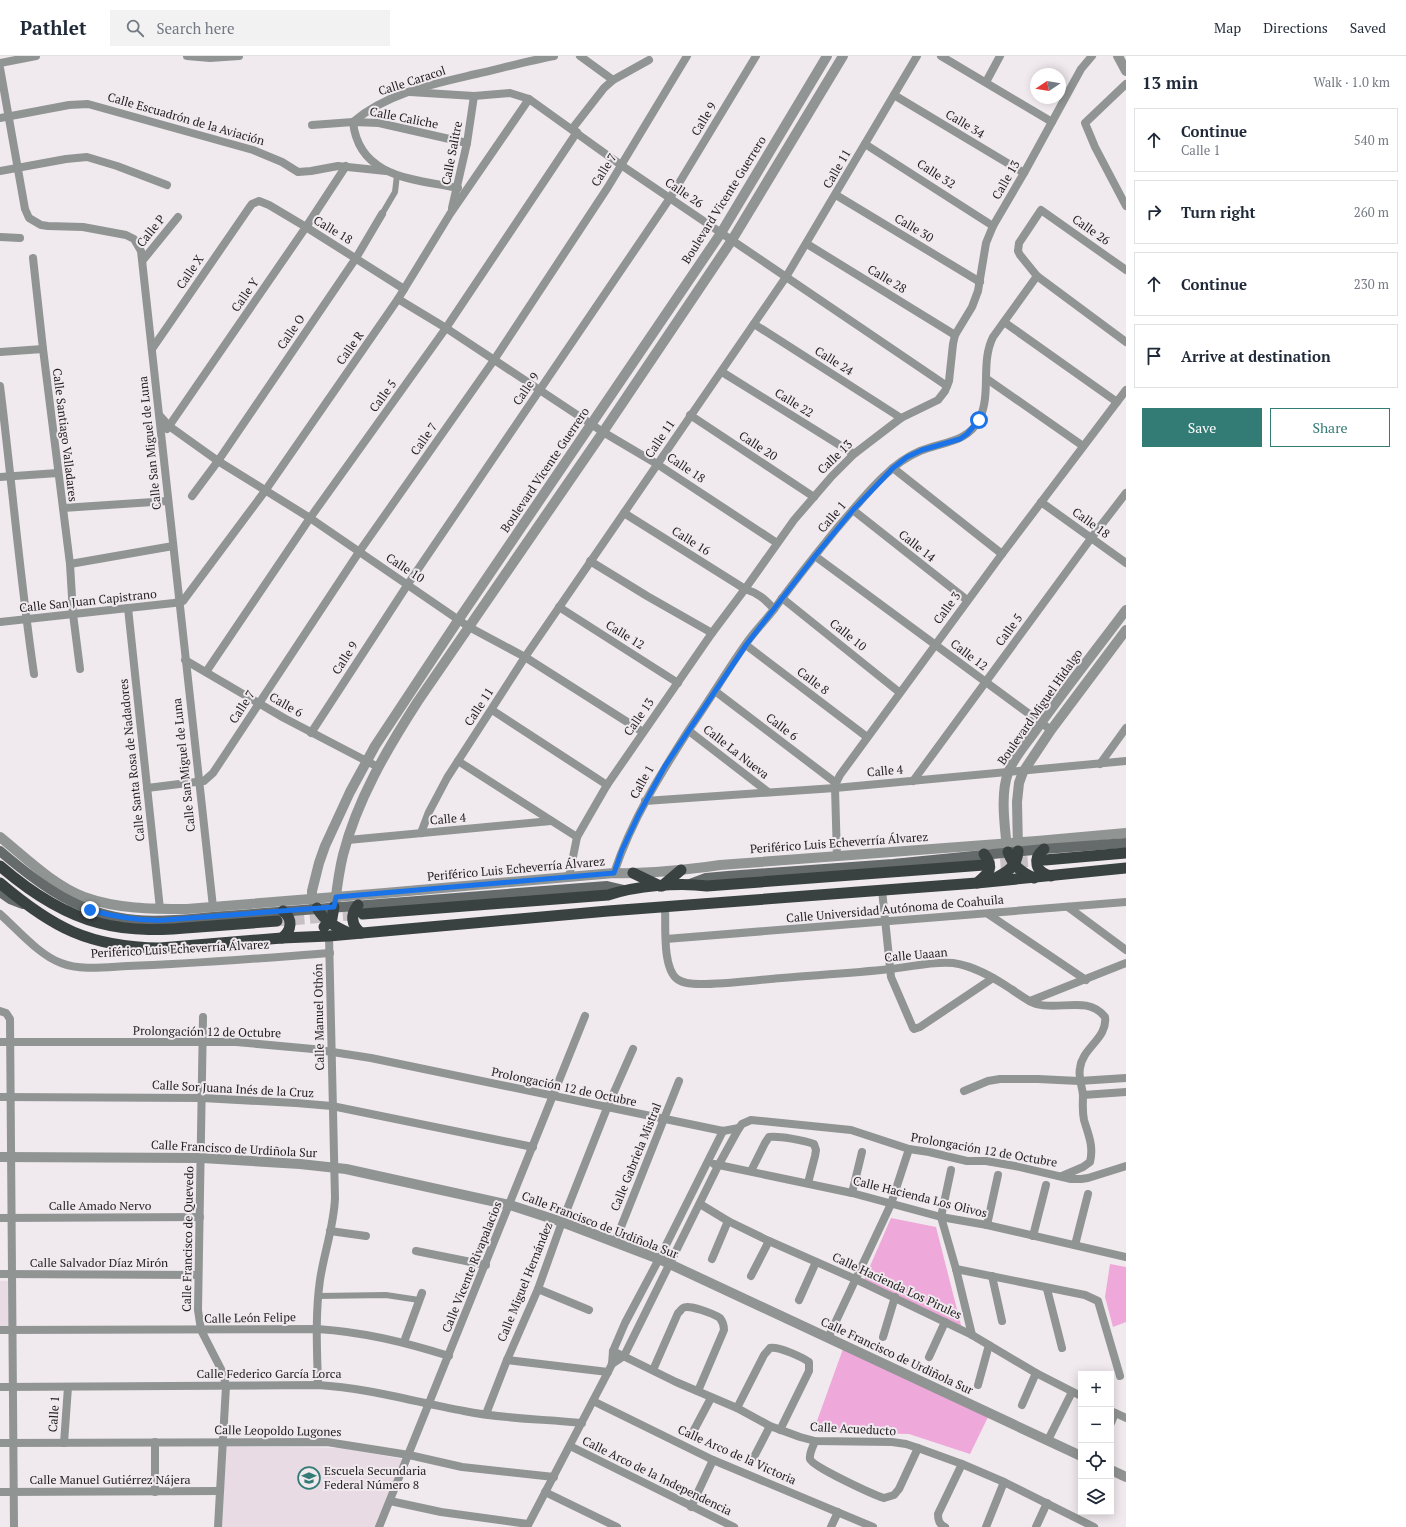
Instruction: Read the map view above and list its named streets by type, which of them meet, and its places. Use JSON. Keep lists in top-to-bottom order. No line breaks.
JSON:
{"streets":{"highway":["Periférico Luis Echeverría Álvarez"],"street":["Calle Caracol","Calle Caliche","Calle Escuadrón de la Aviación","Calle 9","Calle 34","Calle Salitre","Calle 11","Calle 7","Calle 32","Calle 13","Calle 26","Boulevard Vicente Guerrero","Calle 30","Calle 18","Calle P","Calle X","Calle 28","Calle Y","Calle O","Calle R","Calle 24","Calle 5","Calle 22","Calle Santiago Valladares","Calle San Miguel de Luna","Calle 20","Calle 1","Calle 16","Calle 14","Calle 10","Calle San Juan Capistrano","Calle 3","Calle 12","Calle 8","Calle 6","Boulevard Miguel Hidalgo","Calle La Nueva","Calle Santa Rosa de Nadadores","Calle 4","Calle Universidad Autónoma de Coahuila","Calle Uaaan","Calle Manuel Othón","Prolongación 12 de Octubre","Calle Sor Juana Inés de la Cruz","Calle Francisco de Urdiñola Sur","Calle Gabriela Mistral","Calle Hacienda Los Olivos","Calle Amado Nervo","Calle Francisco de Quevedo","Calle Salvador Díaz Mirón","Calle Vicente Rivapalacios","Calle Miguel Hernández","Calle Hacienda Los Pirules","Calle León Felipe","Calle Federico García Lorca","Calle Acueducto","Calle Leopoldo Lugones","Calle Arco de la Victoria","Calle Arco de la Independencia","Calle Manuel Gutiérrez Nájera"]},"crossings":[["Calle Caracol","Calle Caliche"],["Calle Caracol","Calle 26"],["Calle Caliche","Calle Salitre"],["Calle Escuadrón de la Aviación","Calle Y"],["Calle Escuadrón de la Aviación","Calle San Miguel de Luna"],["Calle 9","Calle 26"],["Calle 9","Calle 18"],["Calle 9","Calle 10"],["Calle 9","Calle 6"],["Calle 34","Calle 11"],["Calle 34","Calle 13"],["Calle Salitre","Calle 26"],["Calle Salitre","Calle R"],["Calle 11","Calle 32"],["Calle 11","Calle 26"],["Calle 11","Calle 30"],["Calle 11","Calle 18"],["Calle 11","Calle 28"],["Calle 11","Calle 24"],["Calle 11","Calle 22"],["Calle 11","Calle 20"],["Calle 11","Calle 16"],["Calle 11","Calle 10"],["Calle 11","Calle 12"],["Calle 11","Calle 4"],["Calle 7","Calle 26"],["Calle 7","Calle 18"],["Calle 7","Calle San Miguel de Luna"],["Calle 7","Calle 10"],["Calle 7","Calle 6"],["Calle 7","Calle Santa Rosa de Nadadores"],["Calle 32","Calle 13"],["Calle 13","Calle 26"],["Calle 13","Calle 30"],["Calle 13","Calle 18"],["Calle 13","Calle 28"],["Calle 13","Calle 24"],["Calle 13","Calle 22"],["Calle 13","Calle 20"],["Calle 13","Calle 16"],["Calle 13","Calle 10"],["Calle 13","Calle 12"],["Calle 13","Periférico Luis Echeverría Álvarez"],["Calle 26","Boulevard Vicente Guerrero"],["Calle 26","Calle R"],["Calle 26","Calle 5"],["Calle 26","Calle 1"],["Boulevard Vicente Guerrero","Calle 18"],["Boulevard Vicente Guerrero","Calle 10"],["Boulevard Vicente Guerrero","Calle 6"],["Boulevard Vicente Guerrero","Periférico Luis Echeverría Álvarez"],["Calle 18","Calle X"],["Calle 18","Calle Y"],["Calle 18","Calle O"],["Calle 18","Calle R"],["Calle 18","Calle 5"],["Calle 18","Calle 3"],["Calle P","Calle San Miguel de Luna"],["Calle X","Calle San Miguel de Luna"],["Calle Y","Calle San Miguel de Luna"],["Calle Y","Calle 10"],["Calle O","Calle 10"],["Calle R","Calle San Miguel de Luna"],["Calle R","Calle 10"],["Calle R","Calle San Juan Capistrano"],["Calle 5","Calle 10"],["Calle 5","Calle 12"],["Calle 5","Calle 6"],["Calle 5","Calle 4"],["Calle Santiago Valladares","Calle San Juan Capistrano"],["Calle San Miguel de Luna","Calle 10"],["Calle San Miguel de Luna","Calle San Juan Capistrano"],["Calle San Miguel de Luna","Calle 6"],["Calle San Miguel de Luna","Periférico Luis Echeverría Álvarez"],["Calle 1","Calle 16"],["Calle 1","Calle 14"],["Calle 1","Calle 10"],["Calle 1","Calle 12"],["Calle 1","Calle 8"],["Calle 1","Calle 6"],["Calle 1","Calle La Nueva"],["Calle 1","Calle 4"],["Calle 1","Periférico Luis Echeverría Álvarez"],["Calle 1","Calle Federico García Lorca"],["Calle 1","Calle Leopoldo Lugones"],["Calle 14","Calle 3"],["Calle 10","Calle 3"],["Calle San Juan Capistrano","Calle Santa Rosa de Nadadores"],["Calle 3","Calle 12"],["Calle 3","Calle 8"],["Calle 3","Calle 6"],["Calle 3","Calle 4"],["Calle 12","Boulevard Miguel Hidalgo"],["Calle 6","Calle 4"],["Boulevard Miguel Hidalgo","Calle 4"],["Boulevard Miguel Hidalgo","Periférico Luis Echeverría Álvarez"],["Calle La Nueva","Calle 4"],["Calle Santa Rosa de Nadadores","Periférico Luis Echeverría Álvarez"],["Periférico Luis Echeverría Álvarez","Calle Uaaan"],["Periférico Luis Echeverría Álvarez","Calle Manuel Othón"],["Calle Universidad Autónoma de Coahuila","Calle Uaaan"],["Calle Uaaan","Prolongación 12 de Octubre"],["Calle Manuel Othón","Prolongación 12 de Octubre"],["Calle Manuel Othón","Calle Sor Juana Inés de la Cruz"],["Calle Manuel Othón","Calle Francisco de Urdiñola Sur"],["Calle Manuel Othón","Calle León Felipe"],["Calle Manuel Othón","Calle Federico García Lorca"],["Prolongación 12 de Octubre","Calle Gabriela Mistral"],["Prolongación 12 de Octubre","Calle Francisco de Quevedo"],["Prolongación 12 de Octubre","Calle Vicente Rivapalacios"],["Prolongación 12 de Octubre","Calle Miguel Hernández"],["Calle Sor Juana Inés de la Cruz","Calle Francisco de Quevedo"],["Calle Sor Juana Inés de la Cruz","Calle Vicente Rivapalacios"],["Calle Francisco de Urdiñola Sur","Calle Gabriela Mistral"],["Calle Francisco de Urdiñola Sur","Calle Francisco de Quevedo"],["Calle Francisco de Urdiñola Sur","Calle Vicente Rivapalacios"],["Calle Francisco de Urdiñola Sur","Calle Miguel Hernández"],["Calle Amado Nervo","Calle Francisco de Quevedo"],["Calle Francisco de Quevedo","Calle Salvador Díaz Mirón"],["Calle Francisco de Quevedo","Calle León Felipe"],["Calle Francisco de Quevedo","Calle Federico García Lorca"],["Calle Francisco de Quevedo","Calle Leopoldo Lugones"],["Calle Francisco de Quevedo","Calle Manuel Gutiérrez Nájera"],["Calle Vicente Rivapalacios","Calle León Felipe"],["Calle Vicente Rivapalacios","Calle Federico García Lorca"],["Calle Vicente Rivapalacios","Calle Leopoldo Lugones"],["Calle Miguel Hernández","Calle Federico García Lorca"]],"places":{"school or university":["Escuela Secundaria Federal Número 8"]},"north":"left","page":{"header":"Pathlet","search":"Search here","nav":["Map","Directions","Saved"],"heading":["13 min","Walk · 1.0 km"],"list":[["Continue","Calle 1","540 m"],["Turn right","260 m"],["Continue","230 m"],"Arrive at destination"],"buttons":["Save","Share"],"map_buttons":["+","−"]}}
